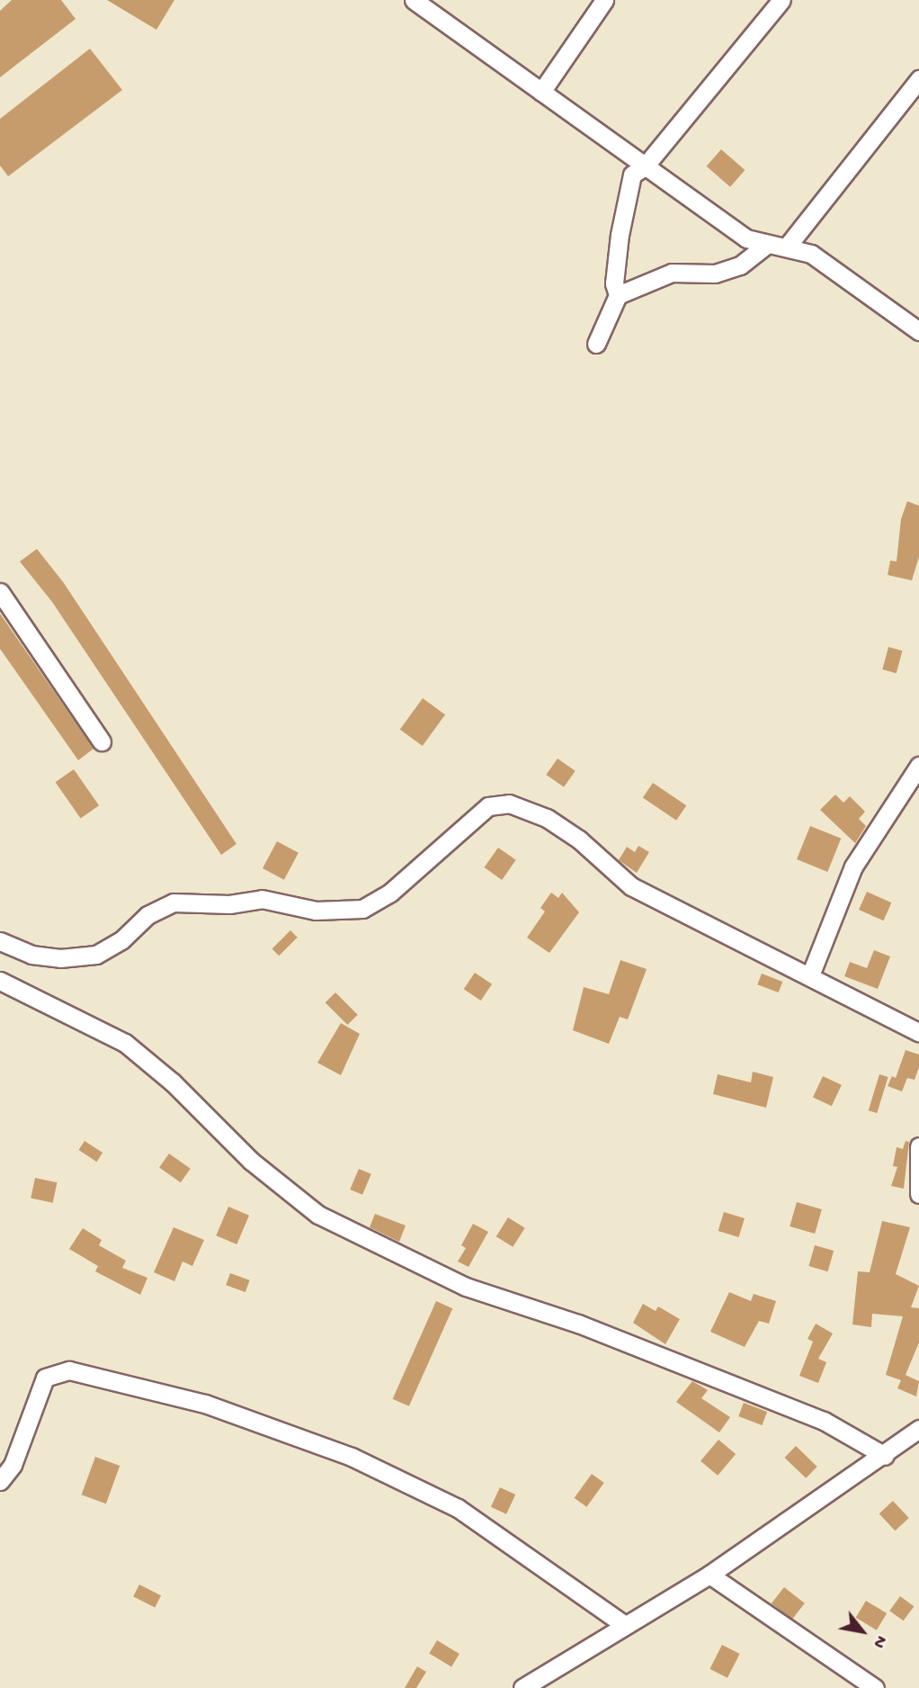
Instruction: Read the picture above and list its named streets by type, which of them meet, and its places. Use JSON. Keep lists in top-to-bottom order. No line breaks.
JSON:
{"north":"bottom right"}
